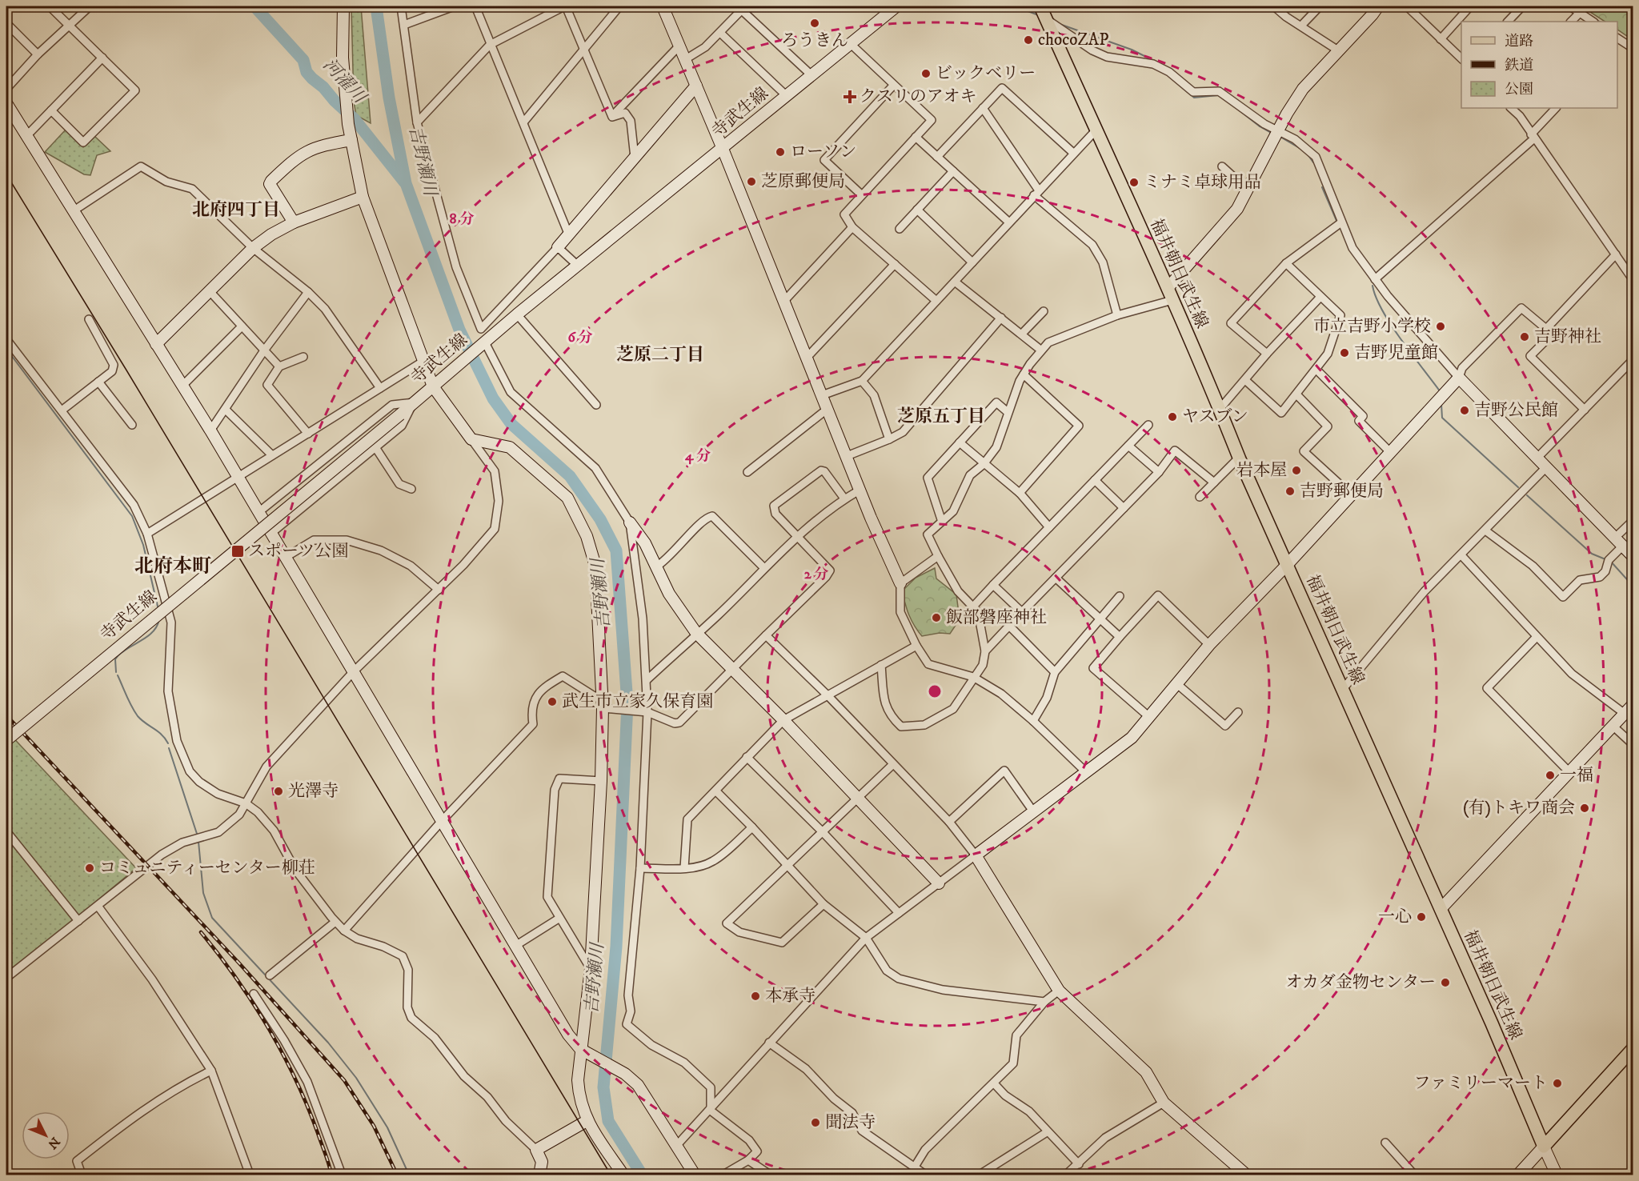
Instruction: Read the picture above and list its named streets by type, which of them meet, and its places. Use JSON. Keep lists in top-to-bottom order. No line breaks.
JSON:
{"streets":{"main road":["福井朝日武生線"],"street":["寺武生線"]},"districts":["北府四丁目","芝原二丁目","芝原五丁目","北府本町"],"water":["河濯川","吉野瀬川"],"places":{"other":["ろうきん","chocoZAP","ビックベリー","ローソン","芝原郵便局","ミナミ卓球用品","市立吉野小学校","吉野神社","吉野児童館","吉野公民館","ヤスブン","岩本屋","吉野郵便局","飯部磐座神社","武生市立家久保育園","一福","光澤寺","(有)トキワ商会","コミュニティーセンター柳荘","一心","オカダ金物センター","本承寺","ファミリーマート","聞法寺"],"health":["クスリのアオキ"],"transit":["スポーツ公園"]},"legend":["道路","鉄道","公園"],"north":"bottom right","rings":["8 分","6 分","4 分","2 分"]}
